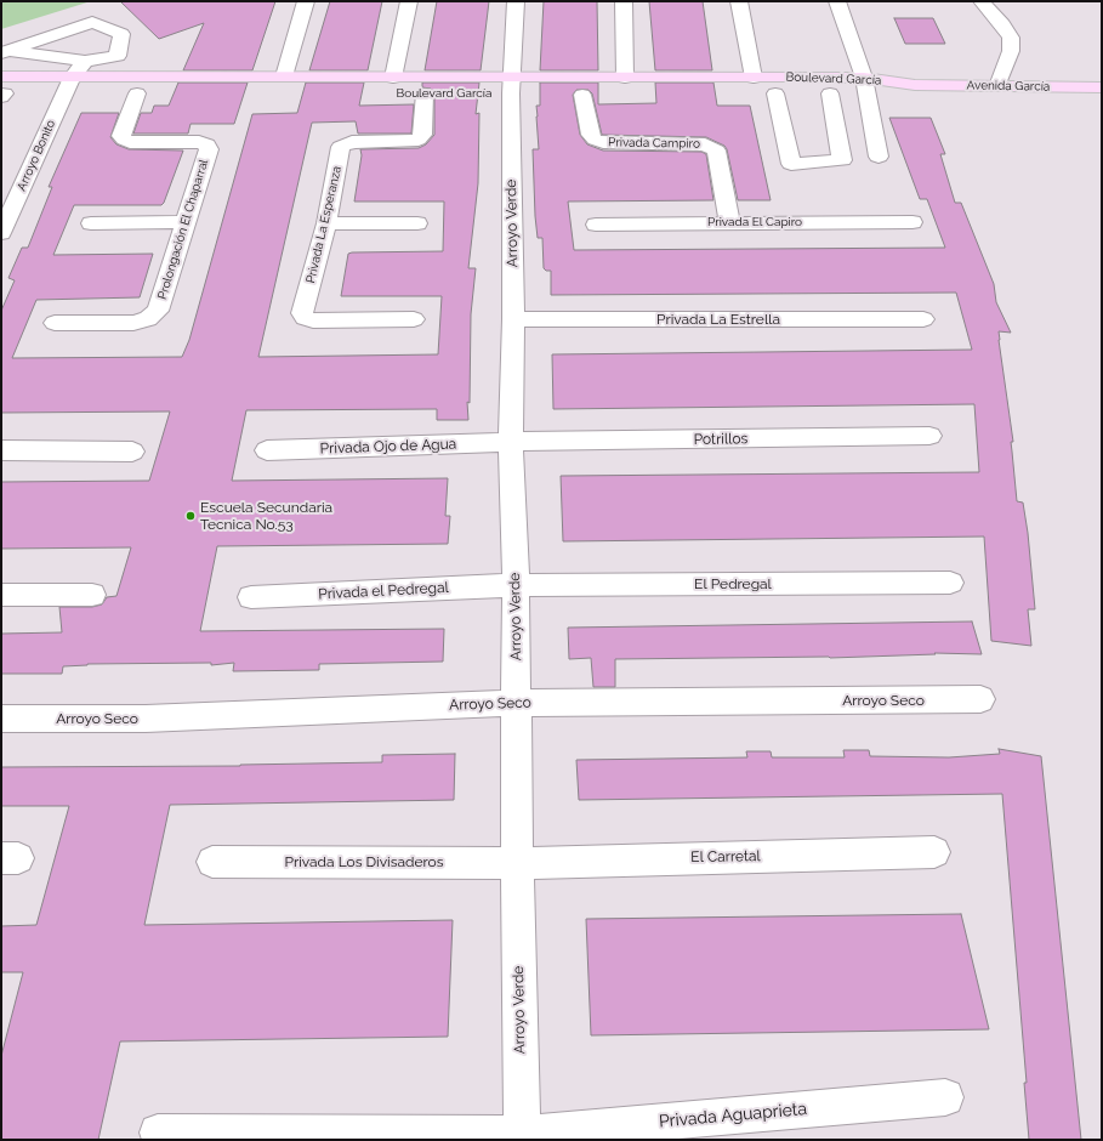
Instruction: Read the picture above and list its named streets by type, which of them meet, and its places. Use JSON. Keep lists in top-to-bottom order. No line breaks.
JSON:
{"streets":{"main road":["Boulevard García","Avenida García"],"street":["Privada Campiro","Arroyo Bonito","Privada El Capiro","Arroyo Verde","Privada La Esperanza","Prolongación El Chaparral","Privada La Estrella","Potrillos","Privada Ojo de Agua","El Pedregal","Privada el Pedregal","Arroyo Seco","El Carretal","Privada Los Divisaderos","Privada Aguaprieta"]},"crossings":[["Boulevard García","Avenida García"],["Boulevard García","Privada Campiro"],["Boulevard García","Arroyo Bonito"],["Boulevard García","Arroyo Verde"],["Boulevard García","Privada La Esperanza"],["Boulevard García","Prolongación El Chaparral"],["Privada Campiro","Privada El Capiro"],["Arroyo Verde","Privada La Estrella"],["Arroyo Verde","Potrillos"],["Arroyo Verde","Privada Ojo de Agua"],["Arroyo Verde","El Pedregal"],["Arroyo Verde","Privada el Pedregal"],["Arroyo Verde","Arroyo Seco"],["Arroyo Verde","El Carretal"],["Arroyo Verde","Privada Los Divisaderos"],["Arroyo Verde","Privada Aguaprieta"],["Potrillos","Privada Ojo de Agua"],["El Pedregal","Privada el Pedregal"],["El Carretal","Privada Los Divisaderos"]],"places":["Escuela Secundaria Tecnica No.53"]}
